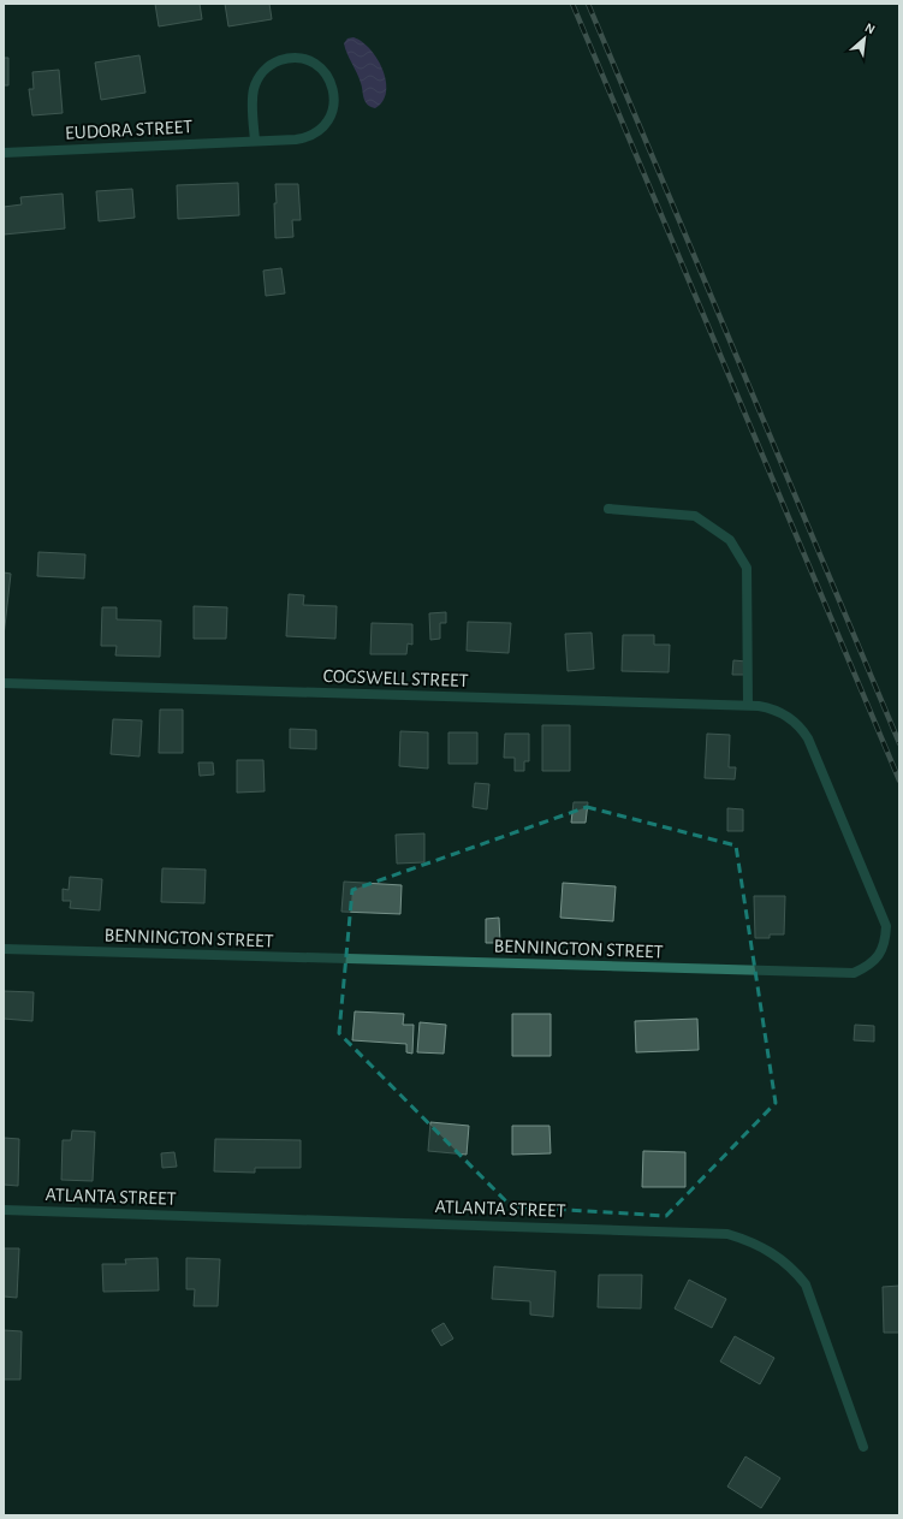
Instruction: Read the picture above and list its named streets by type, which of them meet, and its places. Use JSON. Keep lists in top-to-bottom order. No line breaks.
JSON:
{"streets":{"street":["EUDORA STREET","COGSWELL STREET","BENNINGTON STREET","ATLANTA STREET"]},"crossings":[["COGSWELL STREET","BENNINGTON STREET"]],"north":"top right"}
